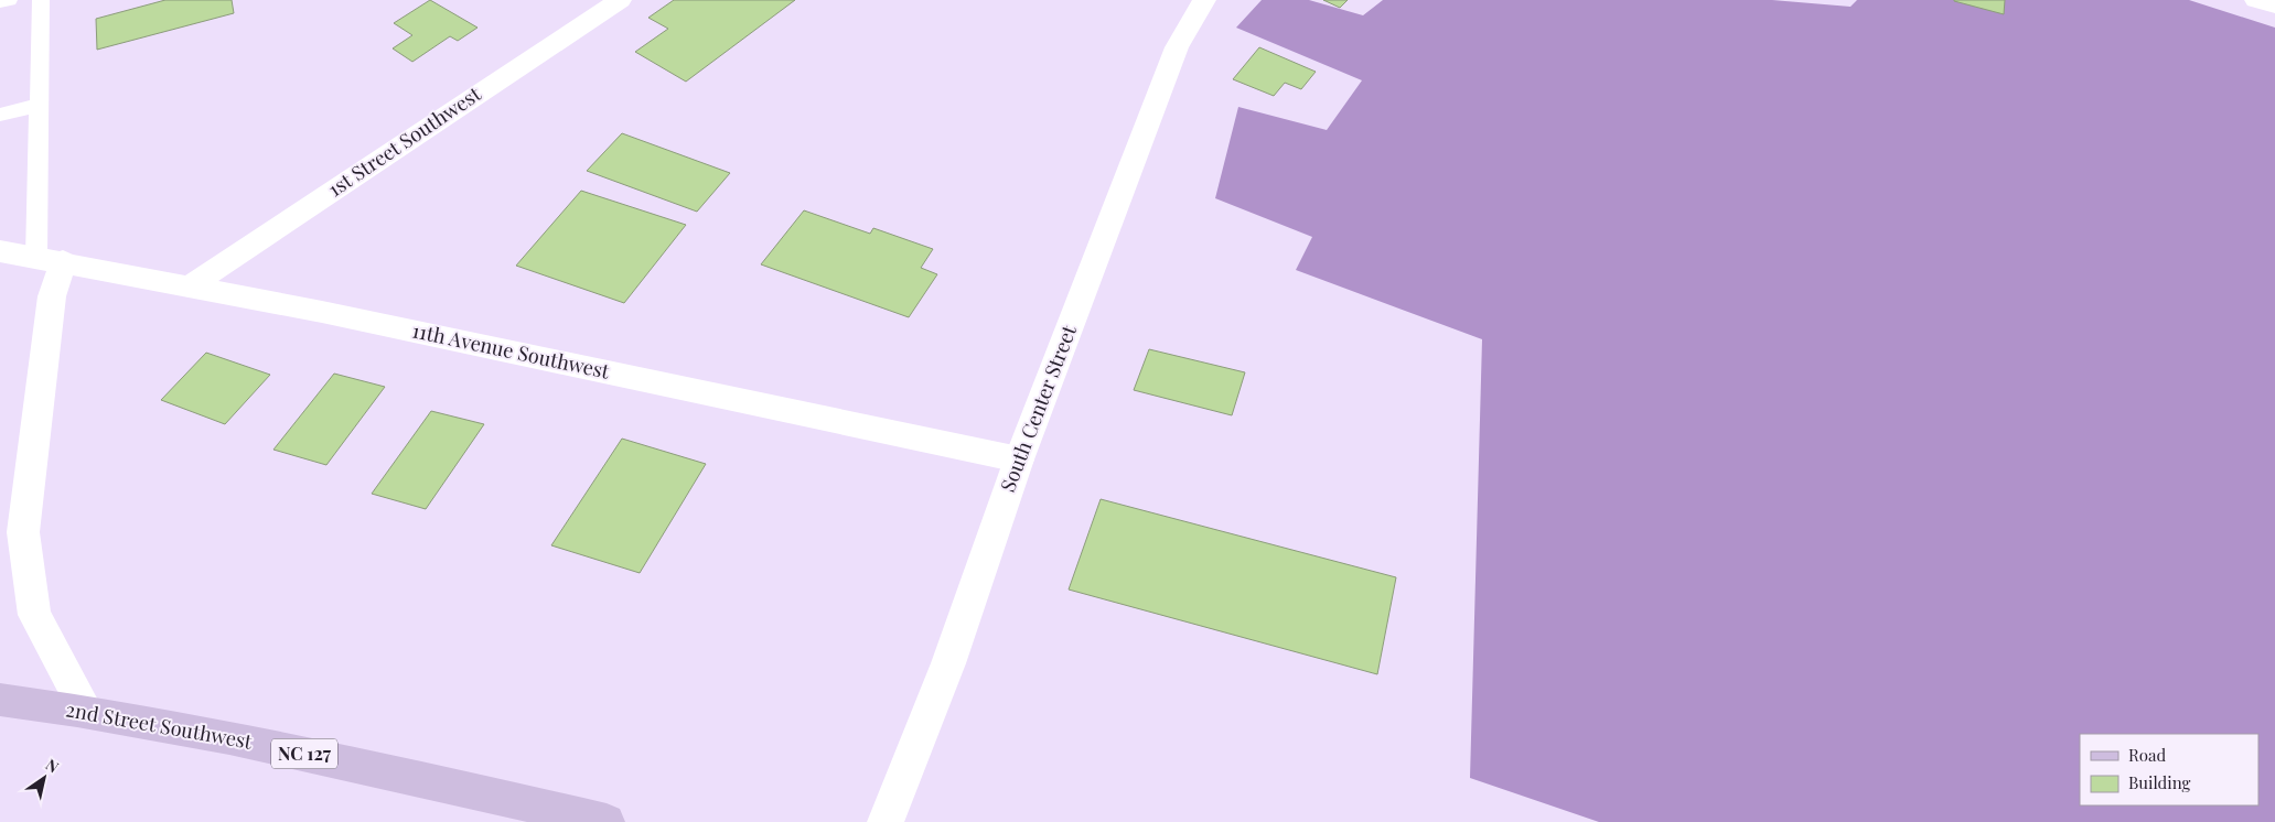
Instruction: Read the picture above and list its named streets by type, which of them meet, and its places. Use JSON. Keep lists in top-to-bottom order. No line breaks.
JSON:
{"streets":{"main road":["2nd Street Southwest","NC 127"],"street":["1st Street Southwest","11th Avenue Southwest","South Center Street"]},"crossings":[["1st Street Southwest","11th Avenue Southwest"],["11th Avenue Southwest","South Center Street"]],"legend":["Road","Building"],"north":"top right"}
